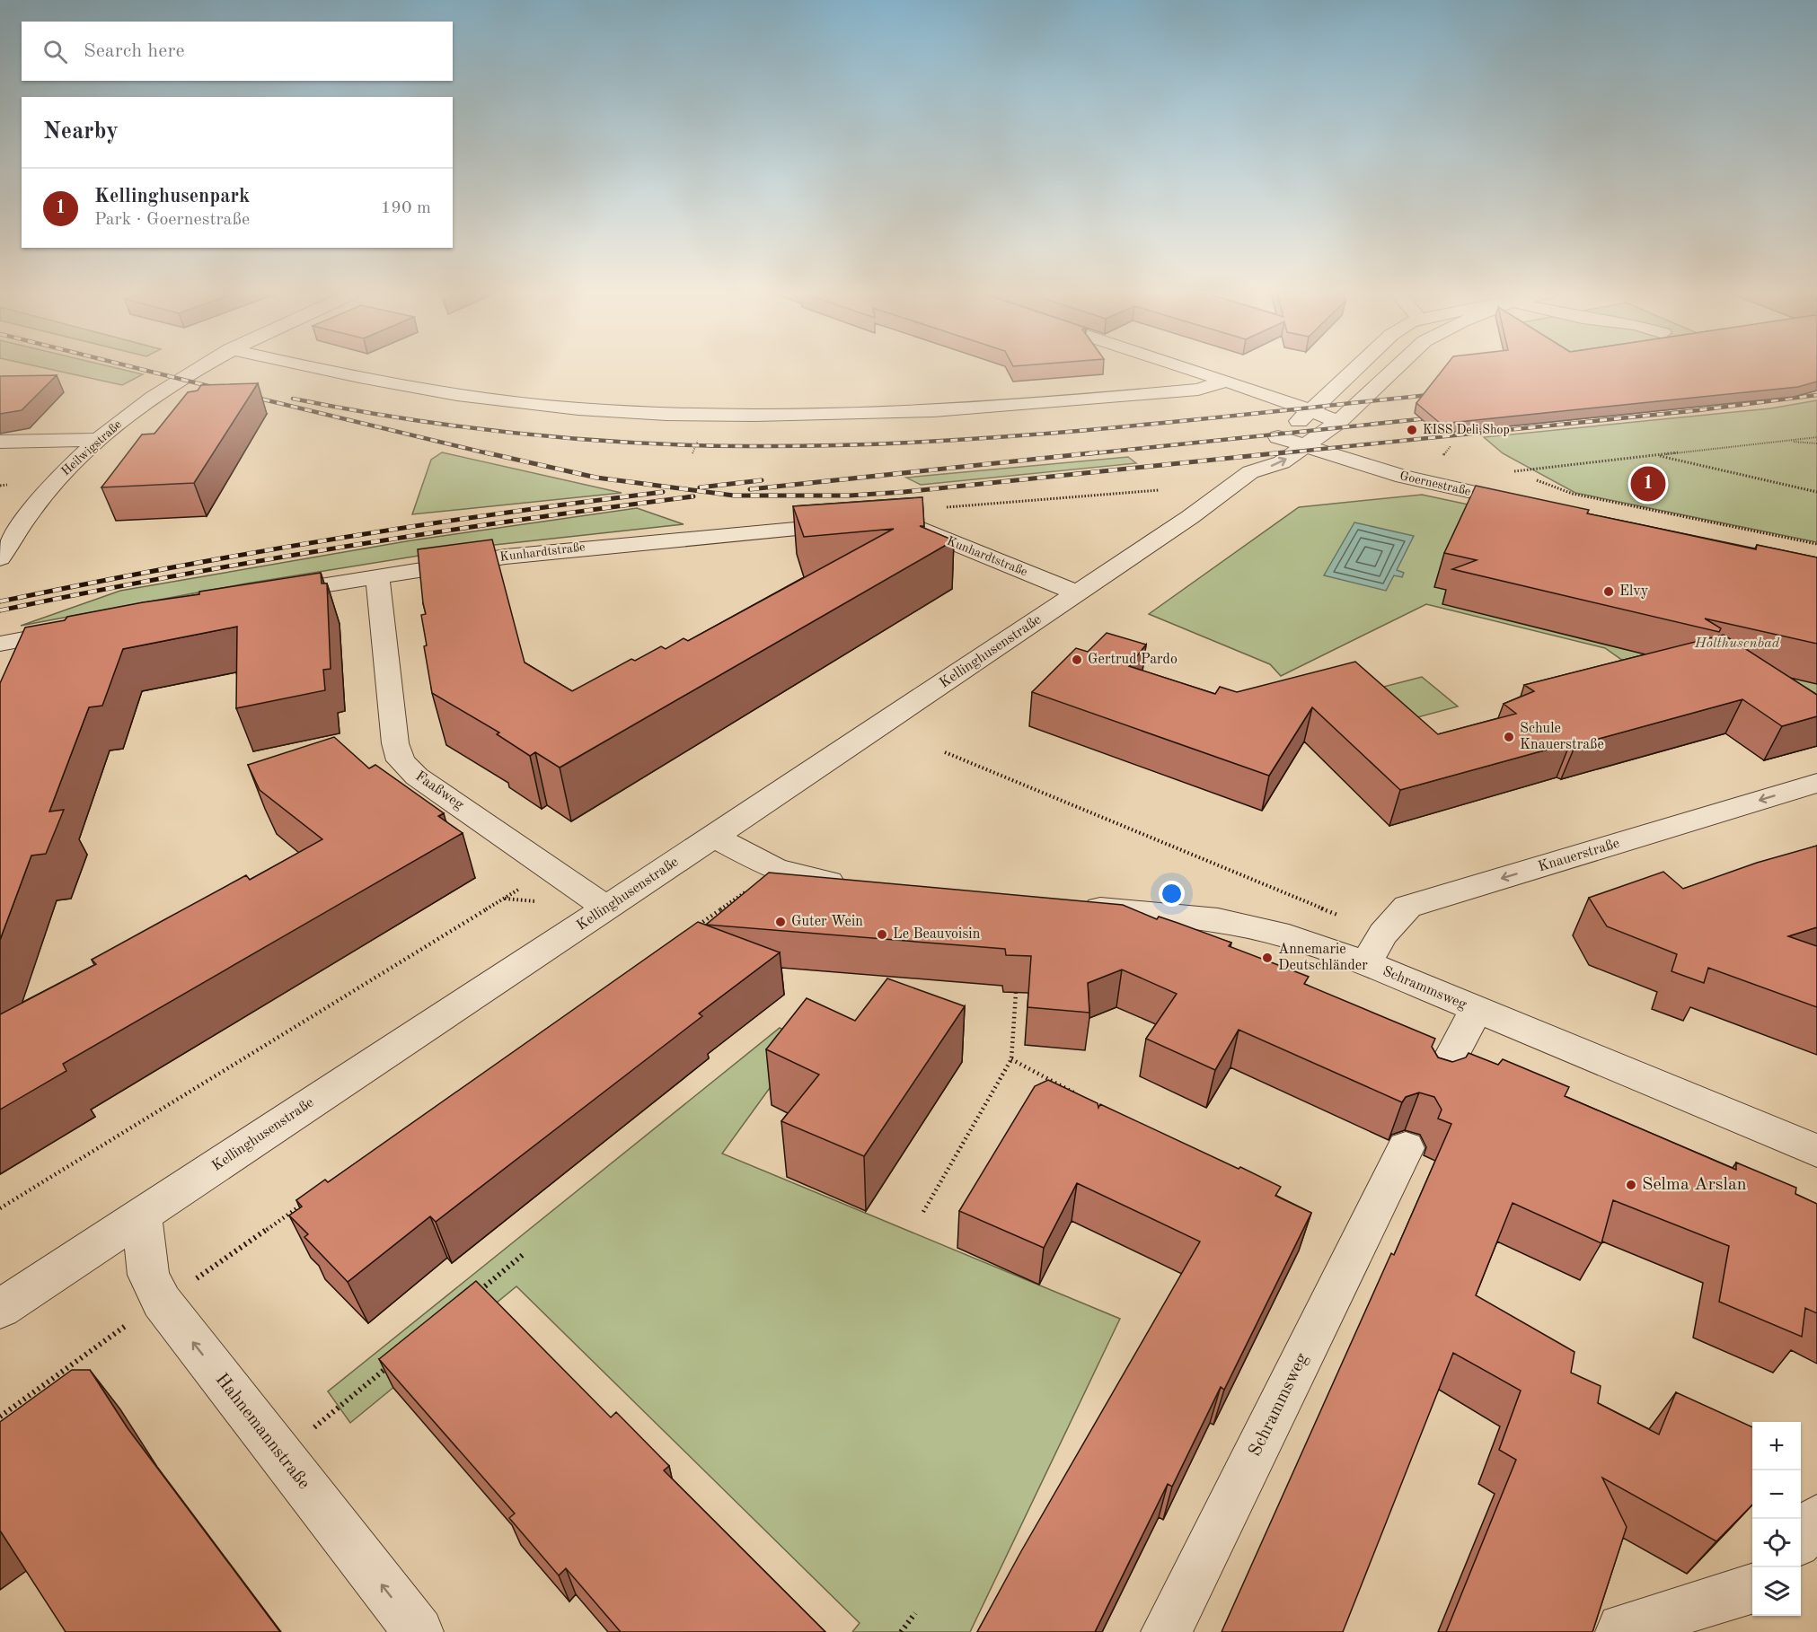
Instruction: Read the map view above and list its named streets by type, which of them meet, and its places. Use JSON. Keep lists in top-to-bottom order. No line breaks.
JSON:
{"streets":{"street":["Heilwigstraße","Goernestraße","Kunhardtstraße","Kellinghusenstraße","Faaßweg","Knauerstraße","Schrammsweg","Hahnemannstraße"]},"crossings":[["Goernestraße","Kellinghusenstraße"],["Kunhardtstraße","Kellinghusenstraße"],["Kunhardtstraße","Faaßweg"],["Kellinghusenstraße","Faaßweg"],["Kellinghusenstraße","Hahnemannstraße"],["Knauerstraße","Schrammsweg"]],"one_way":["Knauerstraße","Hahnemannstraße"],"parks":["Holthusenbad"],"places":["KISS Deli Shop","Elvy","Gertrud Pardo","Schule Knauerstraße","Guter Wein","Le Beauvoisin","Annemarie Deutschländer","Selma Arslan"],"page":{"search":"Search here","heading":"Nearby","list":[{"mark":"1","name":"Kellinghusenpark","note":"Park · Goernestraße","value":"190 m"}],"pins":"1","map_buttons":["+","−"]}}
